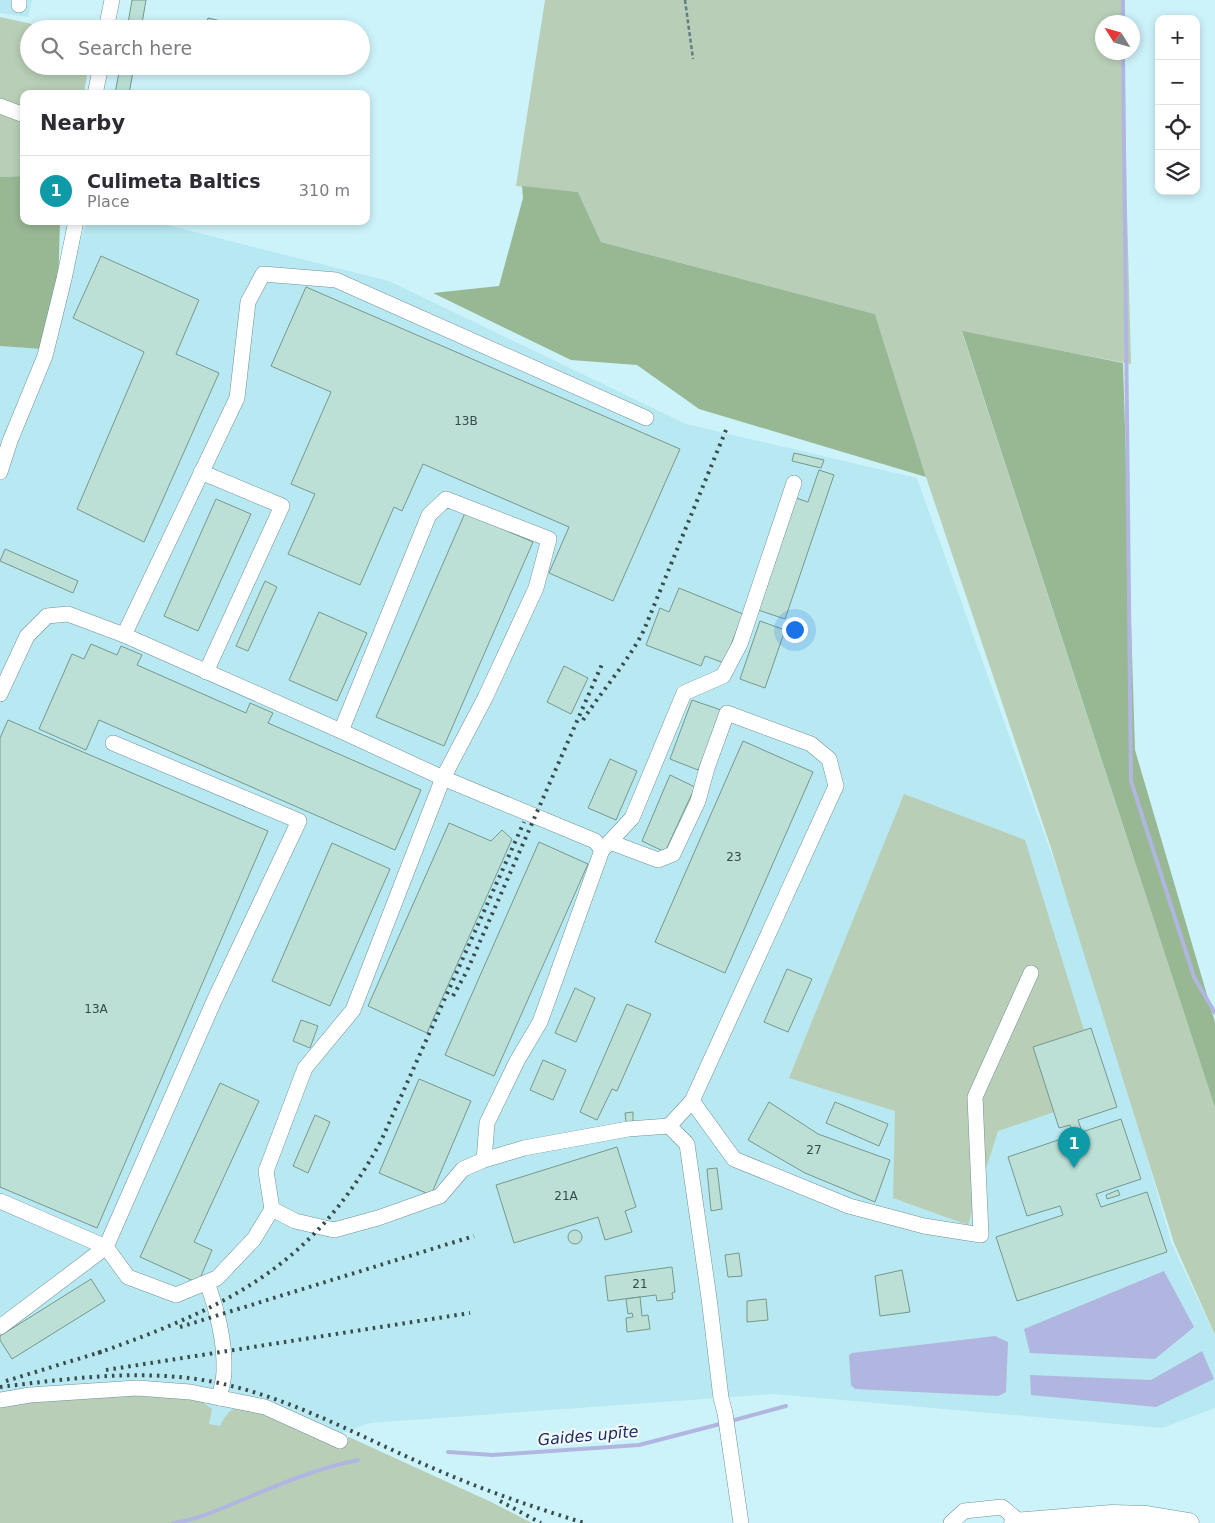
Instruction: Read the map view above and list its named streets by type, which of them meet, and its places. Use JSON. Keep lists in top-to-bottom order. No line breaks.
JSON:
{"water":["Gaides upīte"],"house_numbers":["13B","23","13A","27","21A","21"],"north":"top left","page":{"map_buttons":["+","−"],"search":"Search here","heading":"Nearby","list":[{"mark":"1","name":"Culimeta Baltics","note":"Place","value":"310 m"}],"pins":"1"}}
